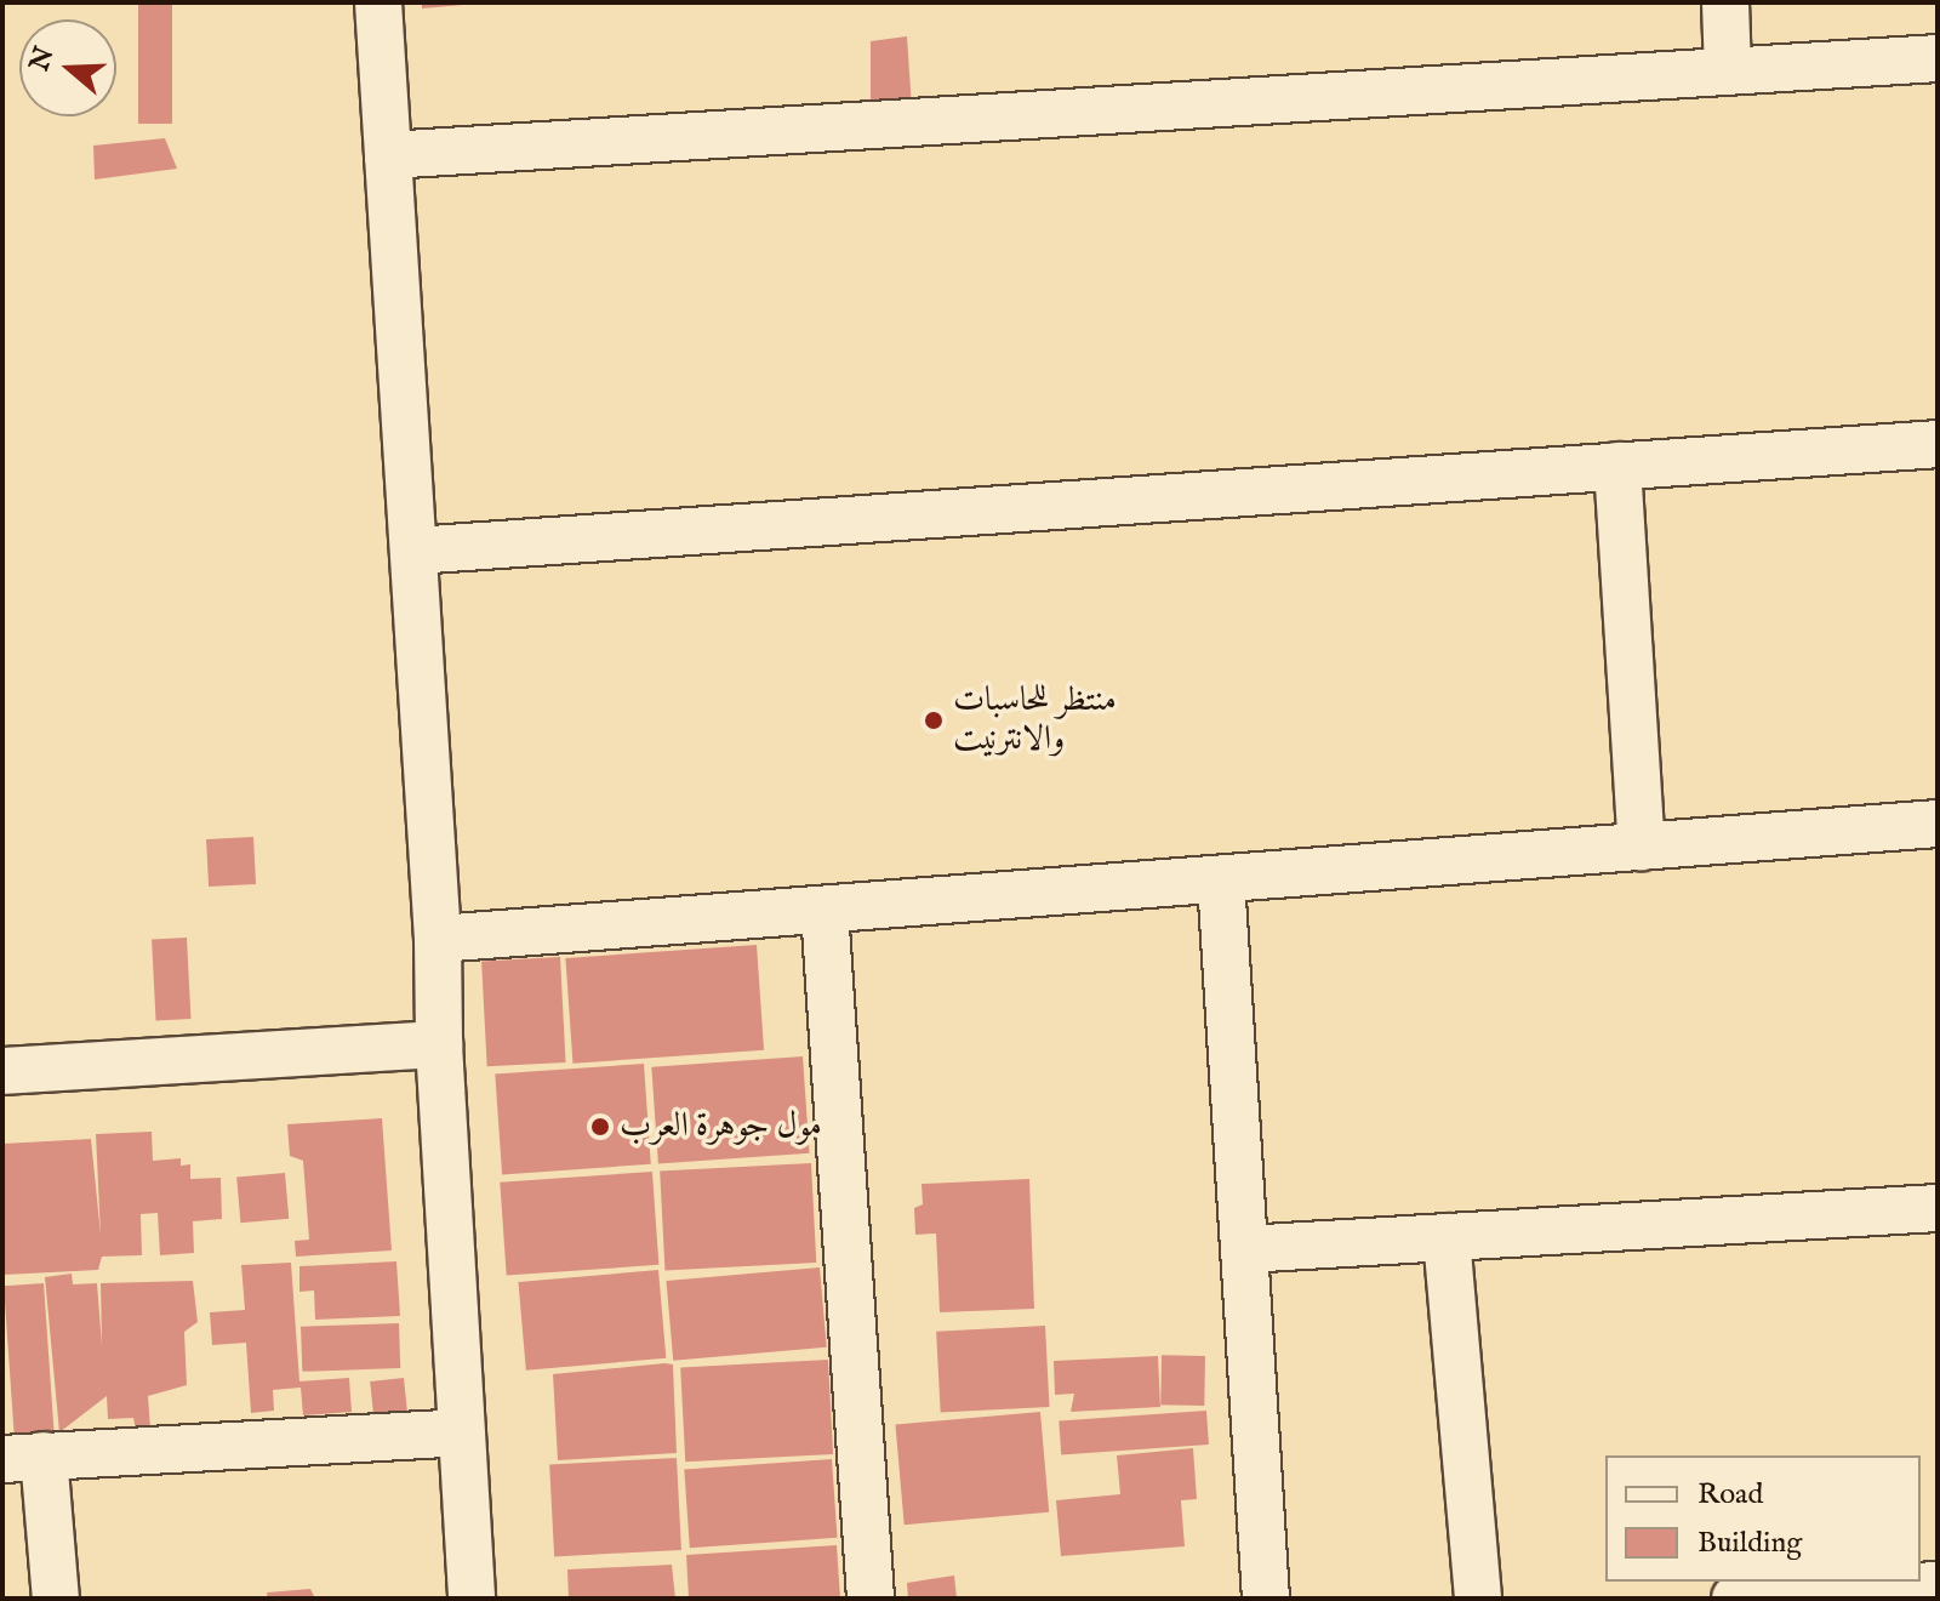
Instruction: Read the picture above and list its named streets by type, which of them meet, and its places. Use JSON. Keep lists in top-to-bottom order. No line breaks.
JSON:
{"places":["منتظر للحاسبات والانترنيت","مول جوهرة العرب"],"legend":["Road","Building"],"north":"left"}
